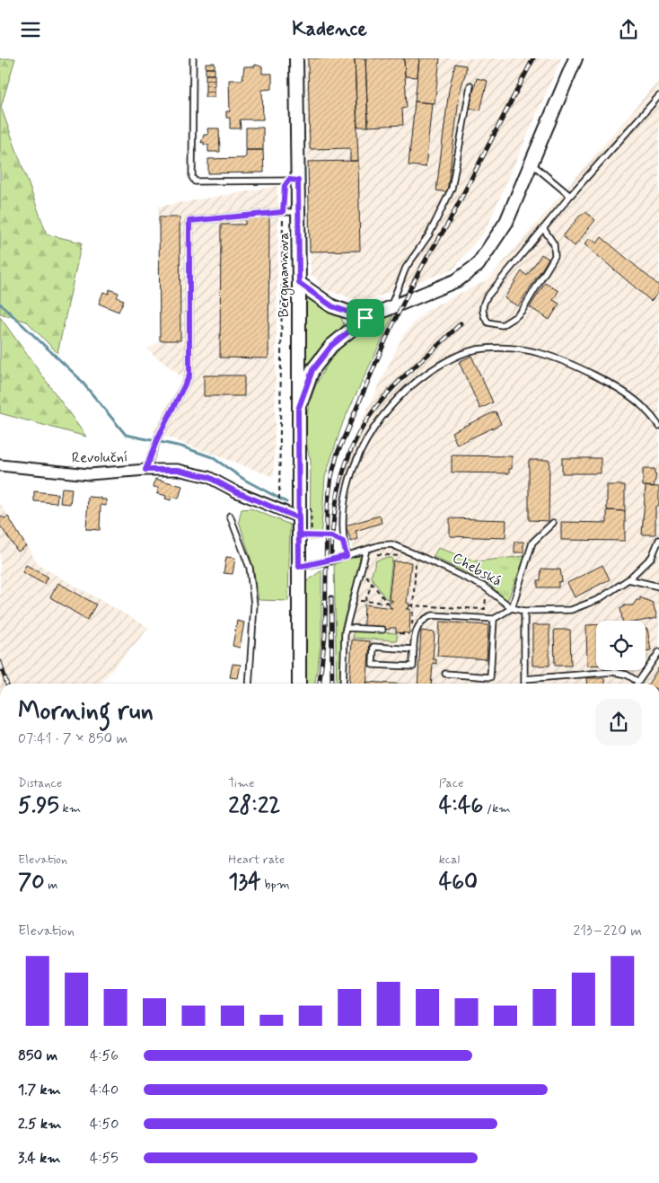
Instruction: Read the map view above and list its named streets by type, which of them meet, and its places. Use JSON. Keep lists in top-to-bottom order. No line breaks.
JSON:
{"streets":{"street":["Bergmannova","Revoluční"],"lane":["Chebská"]},"page":{"header":"Kadence","heading":["Morning run","07:41 · 7 × 850 m"],"stats":[["Distance","5.95 km"],["Time","28:22"],["Pace","4:46 /km"],["Elevation","70 m"],["Heart rate","134 bpm"],["kcal","460"]],"chart":["Elevation","213–220 m"],"list":[{"name":"850 m","note":"4:56"},{"name":"1.7 km","note":"4:40"},{"name":"2.5 km","note":"4:50"},{"name":"3.4 km","note":"4:55"}]}}
